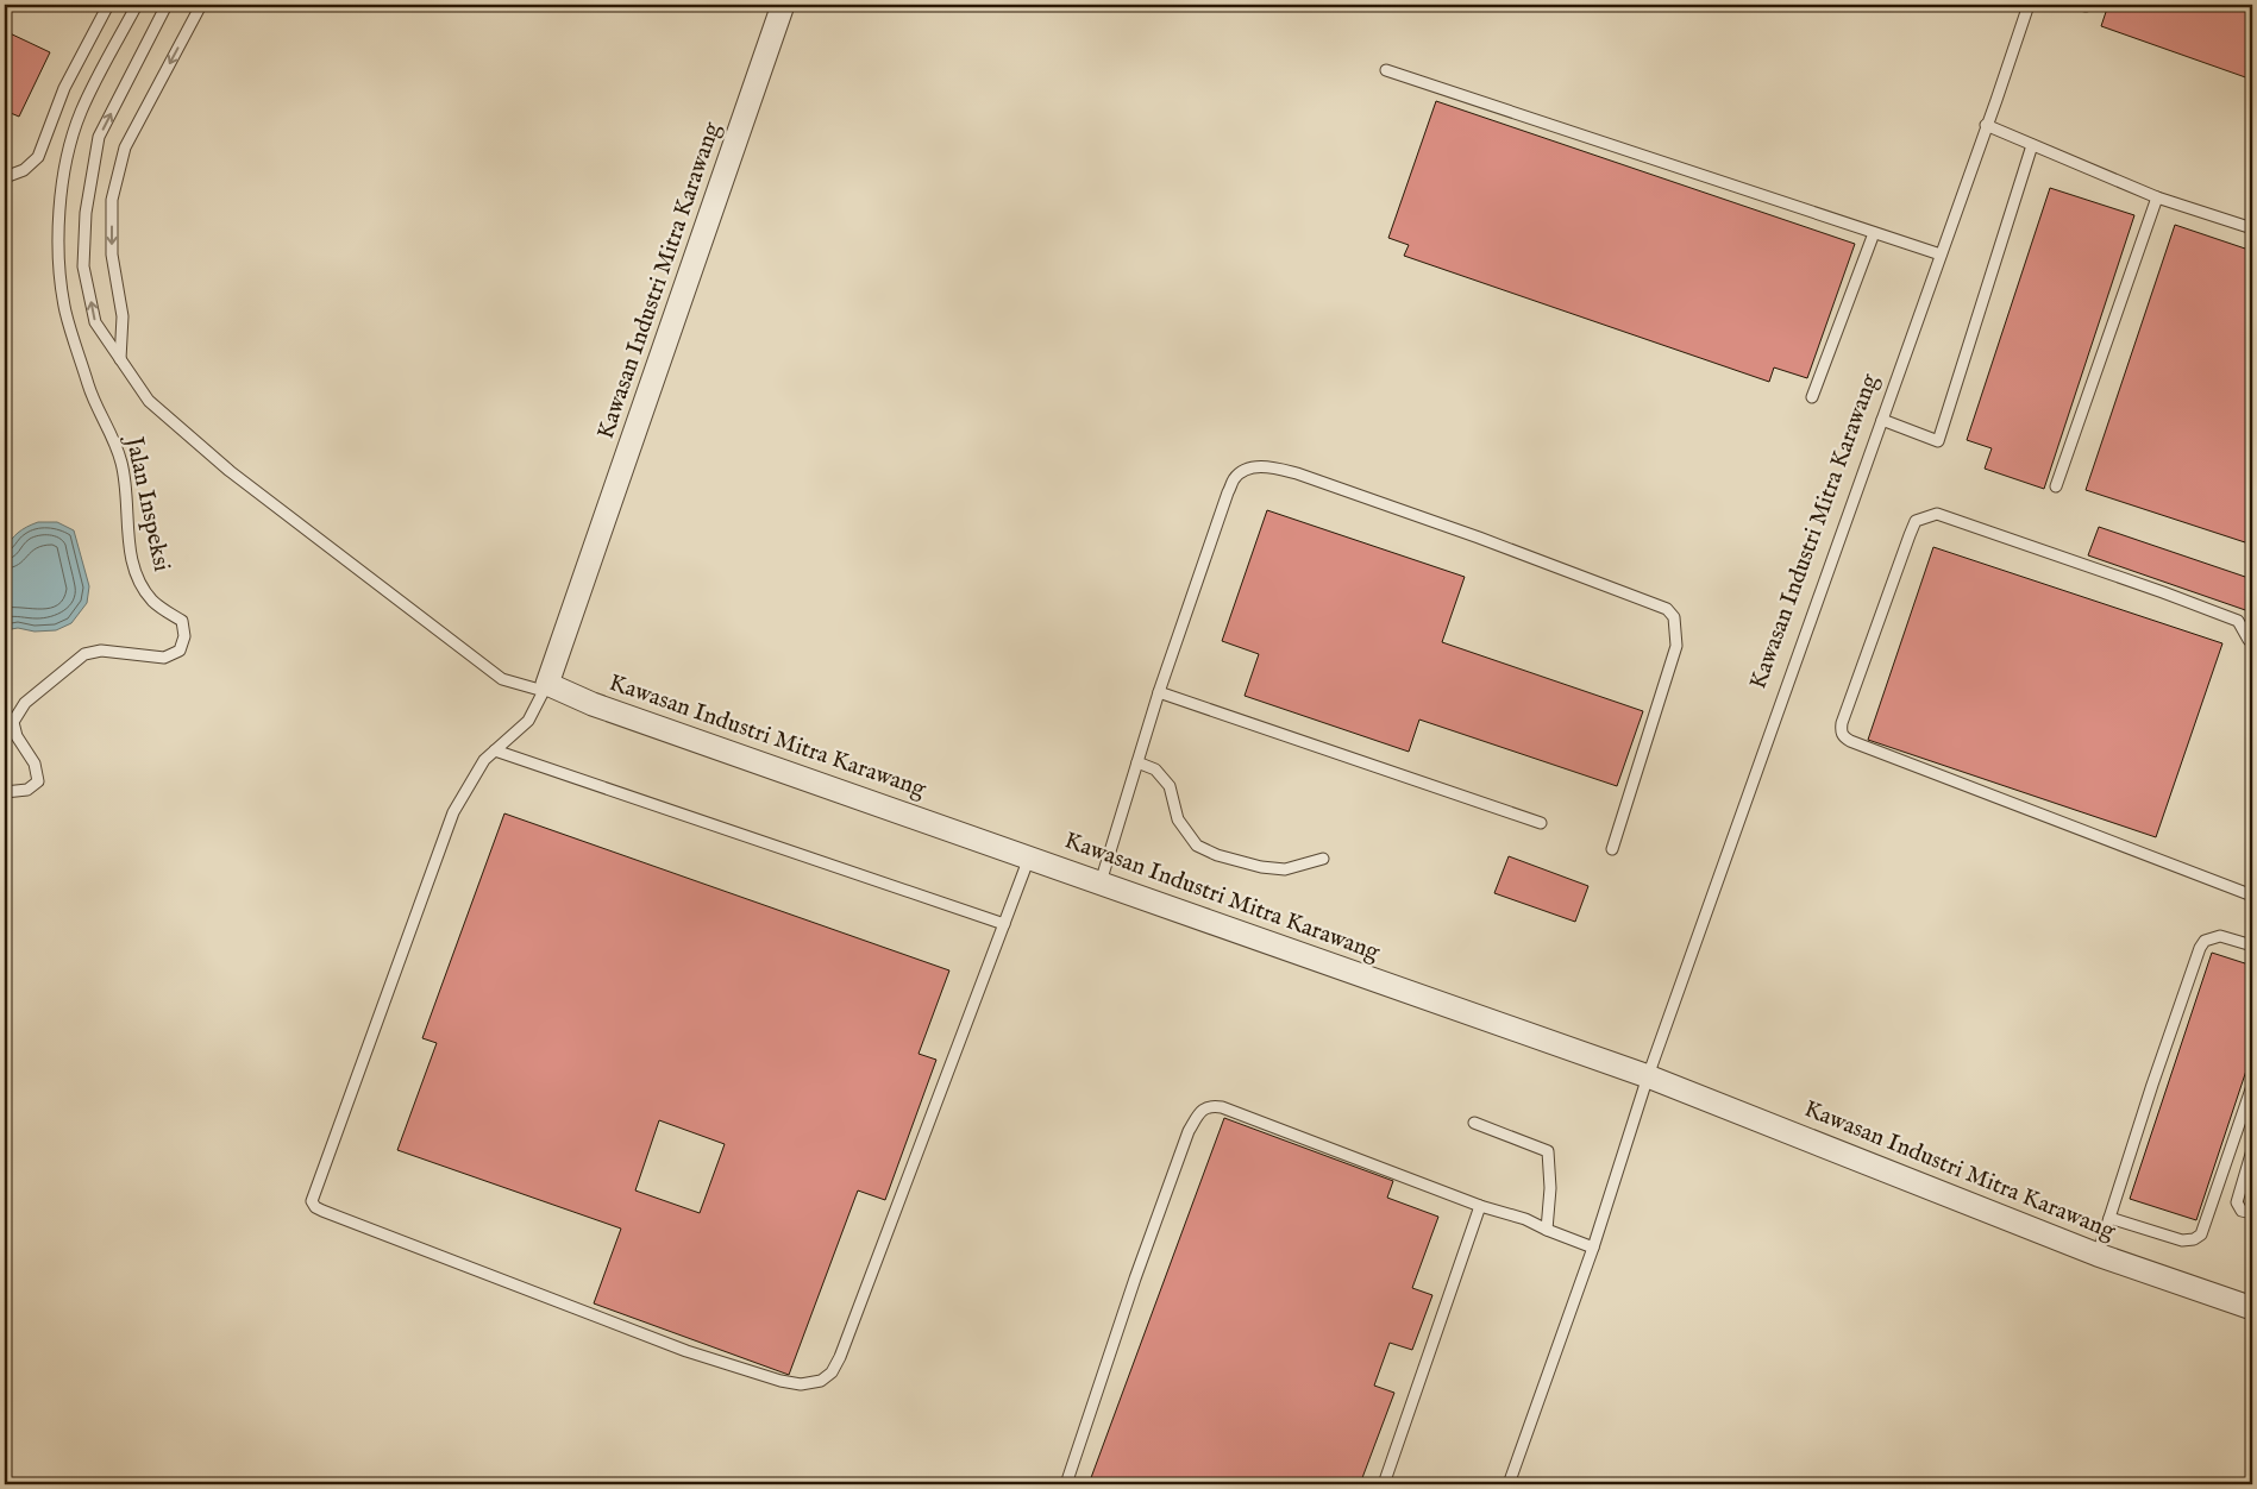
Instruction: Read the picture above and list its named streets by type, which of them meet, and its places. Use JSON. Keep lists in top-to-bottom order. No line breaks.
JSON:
{"streets":{"street":["Kawasan Industri Mitra Karawang"],"lane":["Jalan Inspeksi"]}}
